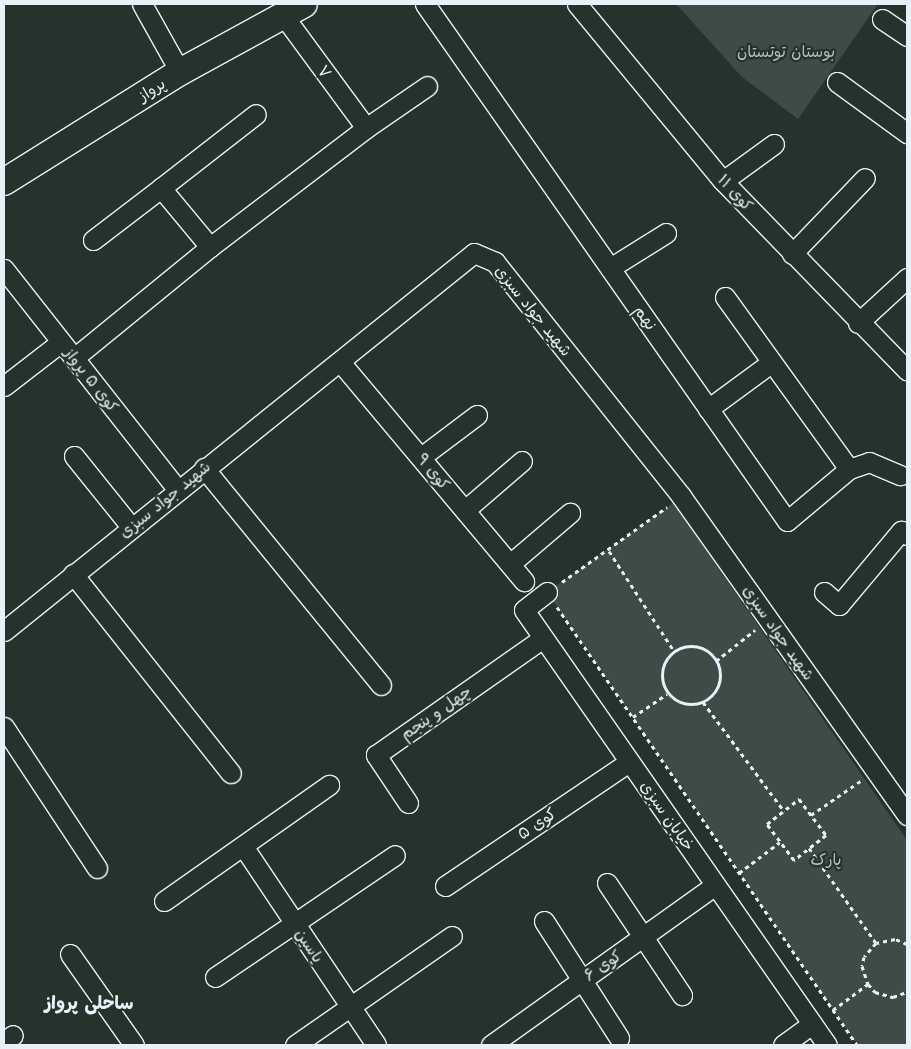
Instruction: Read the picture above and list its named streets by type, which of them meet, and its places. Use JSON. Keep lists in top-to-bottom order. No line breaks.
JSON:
{"streets":{"street":["۷","پرواز","کوی ۱۱","شهید جواد سبزی","نهم","کوی ۵ پرواز","کوی ۹","چهل و پنجم","خیابان سبزی","کوی ۵","یاسین","کوی ۶"]},"crossings":[["۷","پرواز"],["شهید جواد سبزی","کوی ۵ پرواز"],["شهید جواد سبزی","کوی ۹"],["چهل و پنجم","خیابان سبزی"],["خیابان سبزی","کوی ۵"],["خیابان سبزی","کوی ۶"]],"districts":["ساحلی پرواز"],"parks":["بوستان توتستان","پارک"]}
